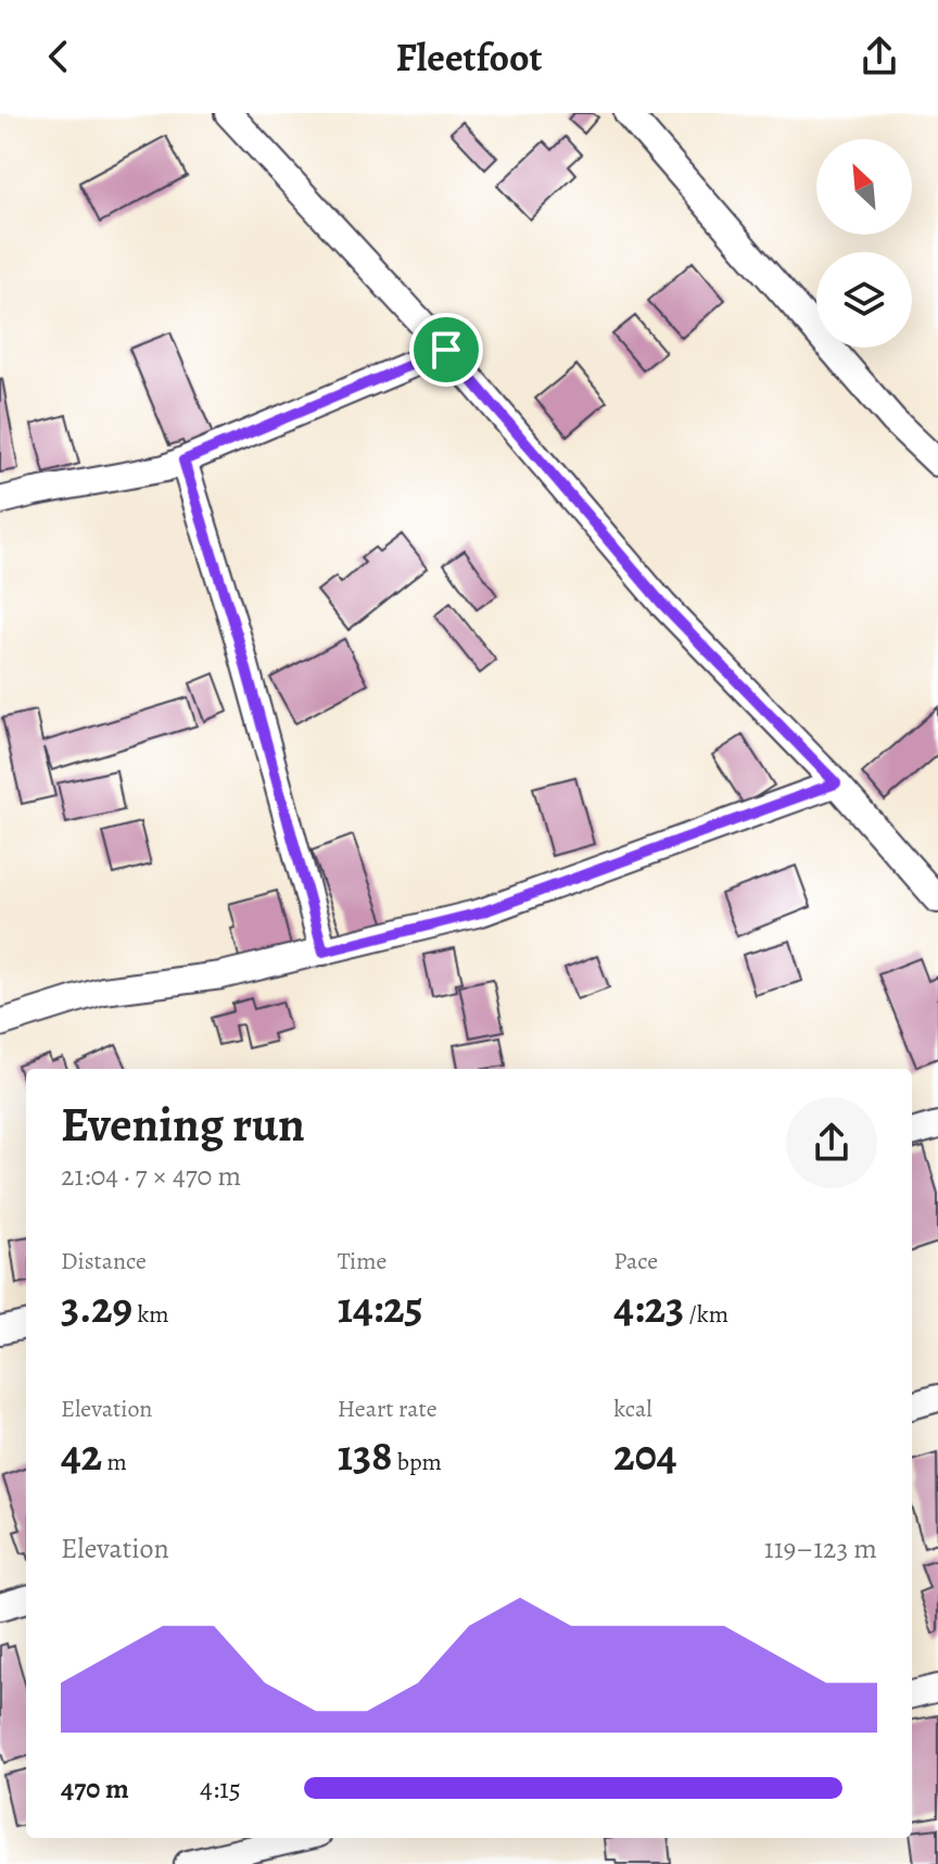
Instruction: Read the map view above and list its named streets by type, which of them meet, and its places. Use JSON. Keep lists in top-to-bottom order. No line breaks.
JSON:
{"north":"top left","page":{"header":"Fleetfoot","heading":["Evening run","21:04 · 7 × 470 m"],"stats":[["Distance","3.29 km"],["Time","14:25"],["Pace","4:23 /km"],["Elevation","42 m"],["Heart rate","138 bpm"],["kcal","204"]],"chart":["Elevation","119–123 m"],"list":[{"name":"470 m","note":"4:15"}]}}
